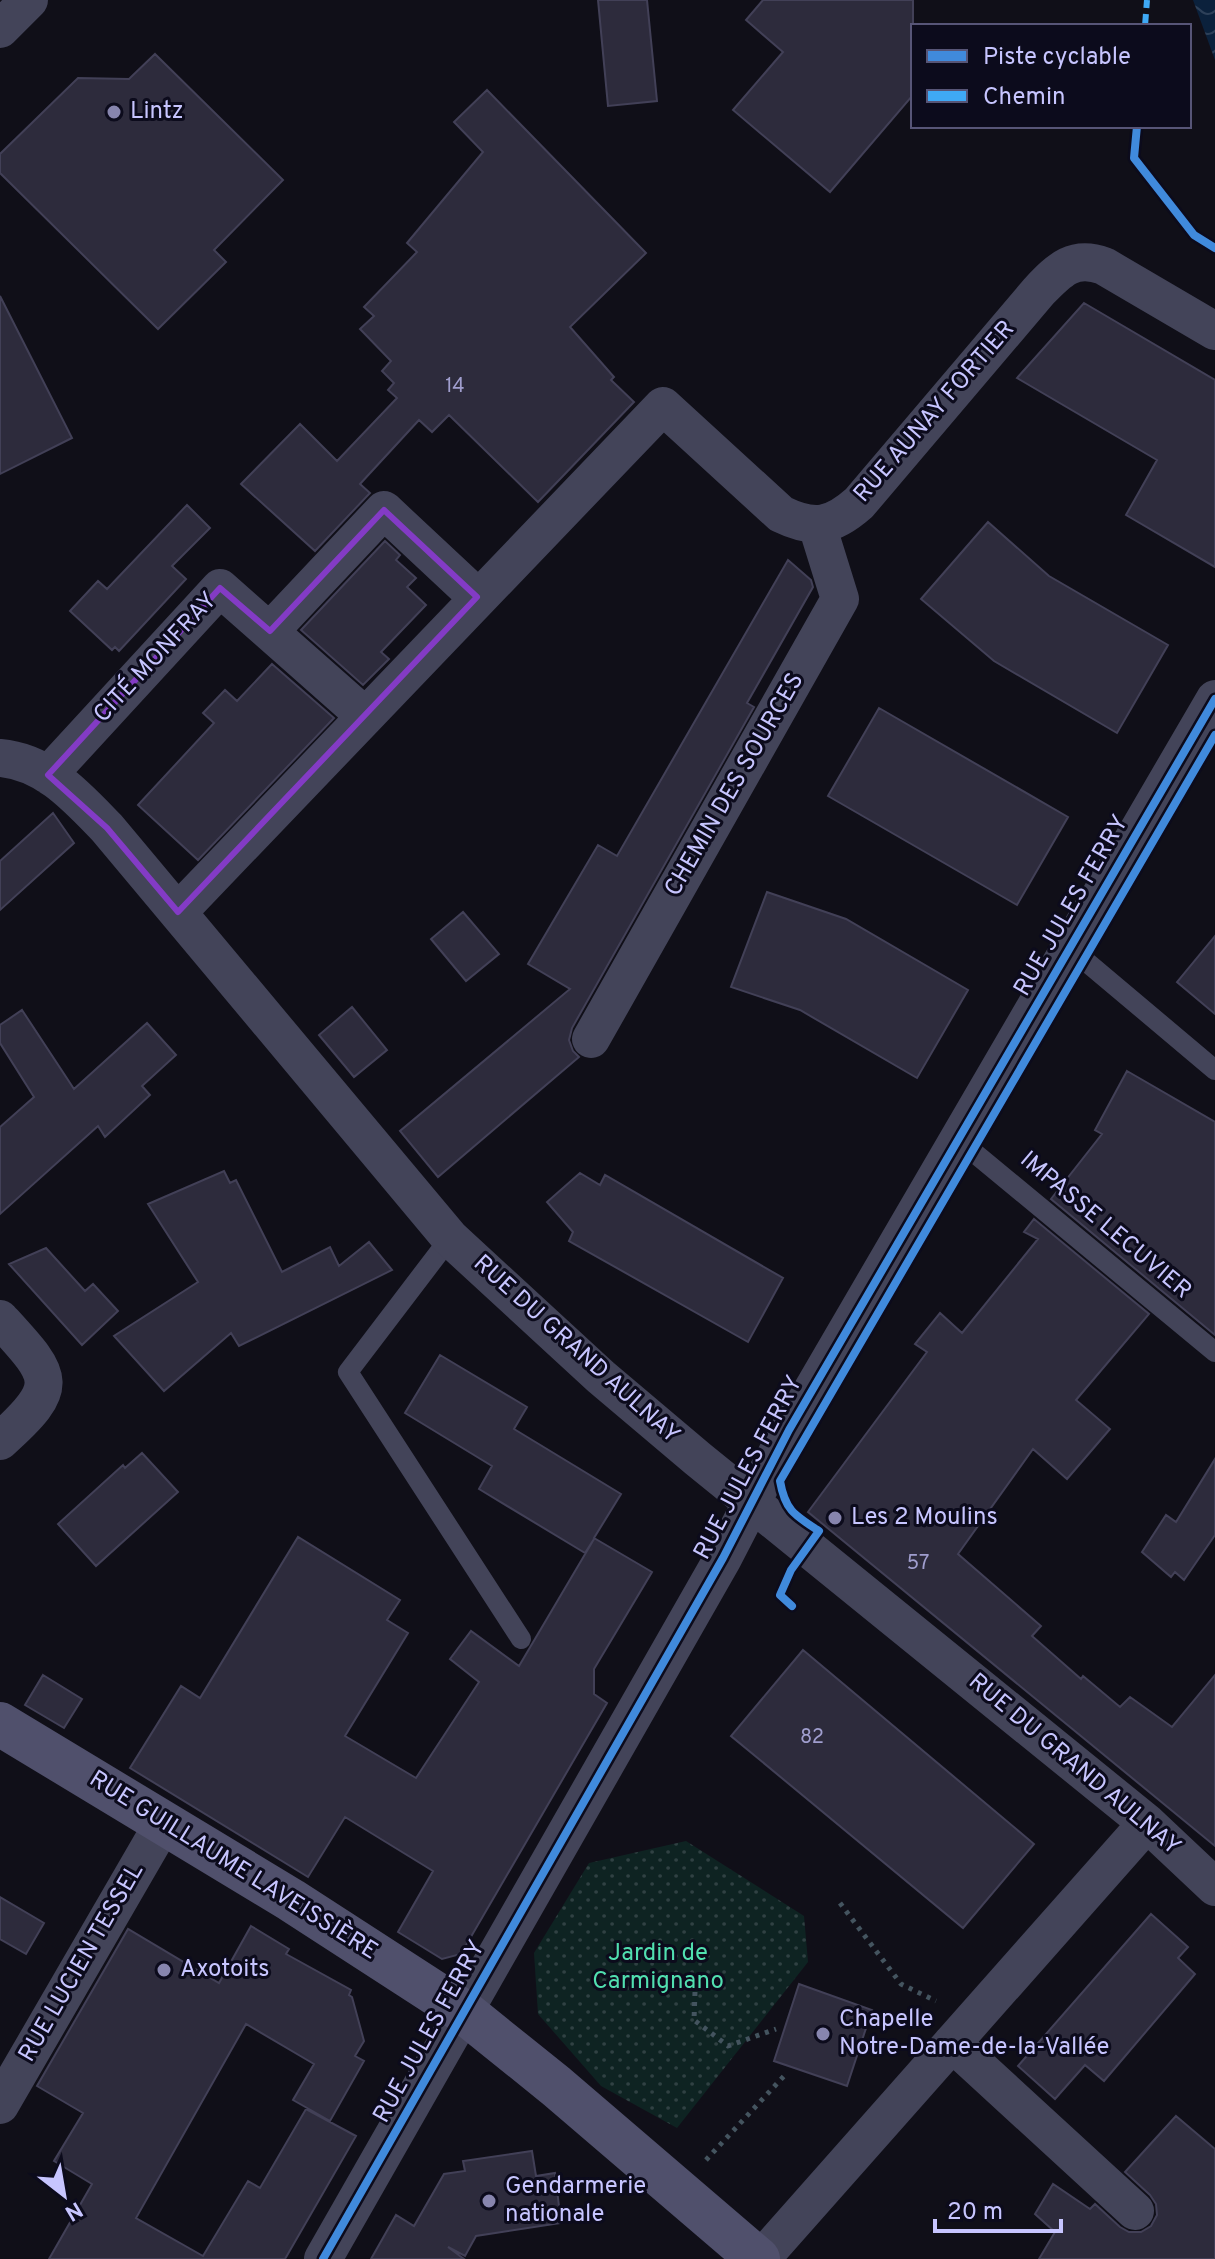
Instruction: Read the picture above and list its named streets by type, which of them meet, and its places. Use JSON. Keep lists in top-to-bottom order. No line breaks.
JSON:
{"streets":{"street":["RUE AUNAY FORTIER","CITÉ MONFRAY","CHEMIN DES SOURCES","RUE JULES FERRY","RUE DU GRAND AULNAY","RUE GUILLAUME LAVEISSIÈRE","RUE LUCIEN TESSEL"],"lane":["IMPASSE LECUVIER"]},"crossings":[["RUE AUNAY FORTIER","CHEMIN DES SOURCES"],["CITÉ MONFRAY","RUE DU GRAND AULNAY"],["RUE JULES FERRY","IMPASSE LECUVIER"],["RUE JULES FERRY","RUE DU GRAND AULNAY"],["RUE JULES FERRY","RUE GUILLAUME LAVEISSIÈRE"],["RUE GUILLAUME LAVEISSIÈRE","RUE LUCIEN TESSEL"]],"parks":["Jardin de Carmignano"],"places":["Lintz","Les 2 Moulins","Axotoits","Chapelle Notre-Dame-de-la-Vallée","Gendarmerie nationale"],"house_numbers":["14","57","82"],"legend":["Piste cyclable","Chemin"],"scale_bar":"20 m","north":"bottom right"}
